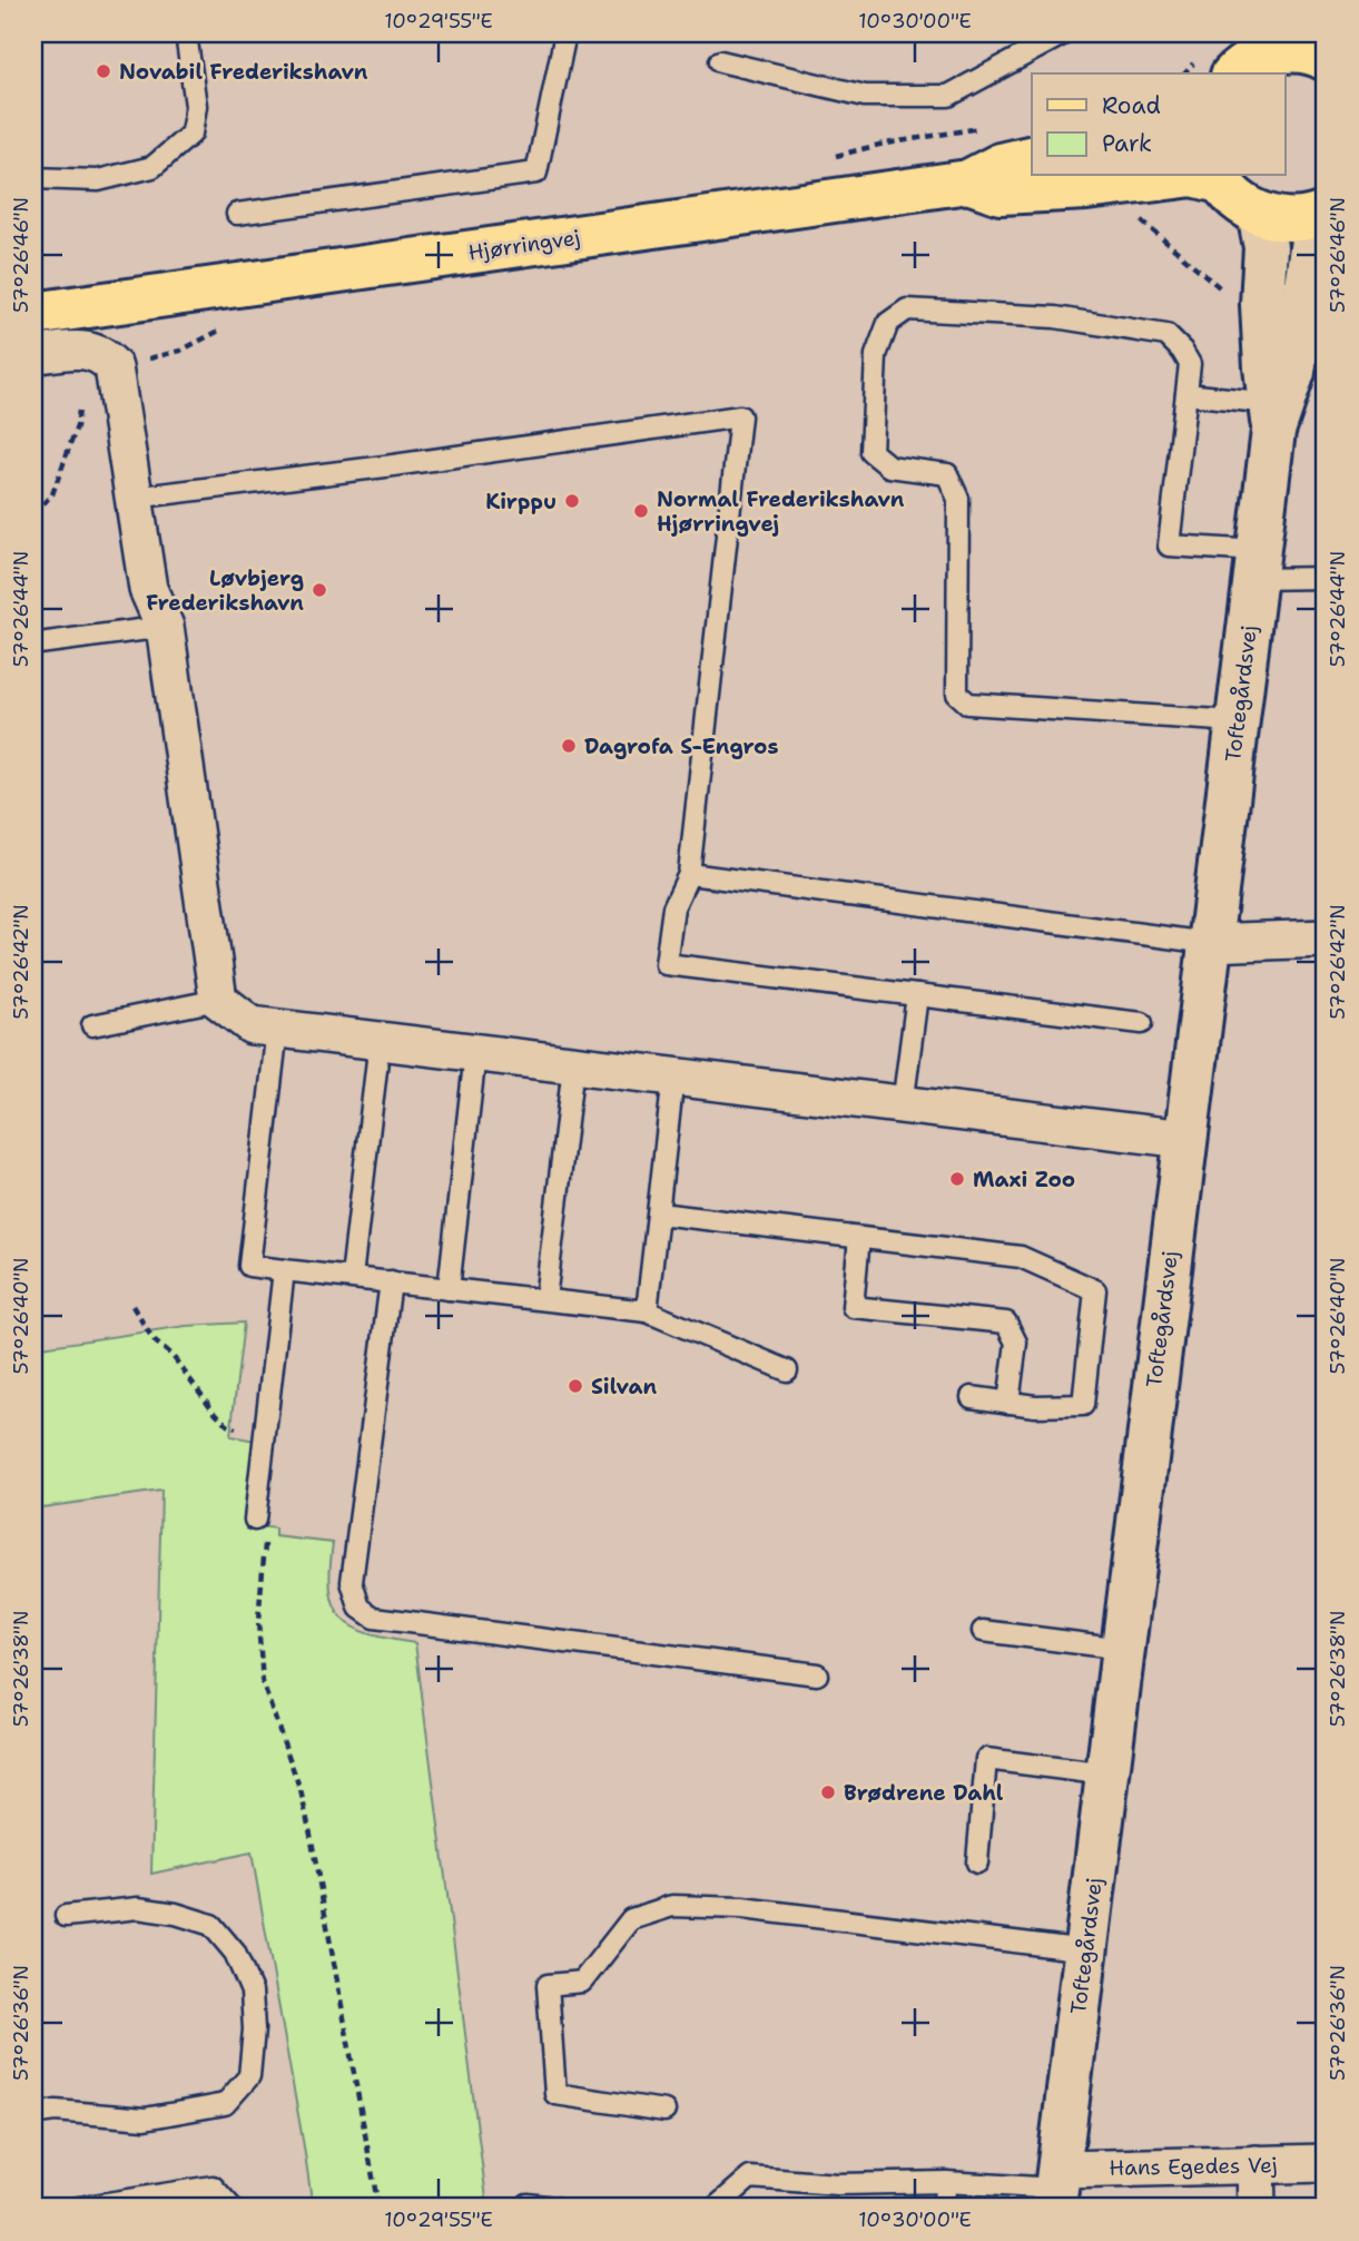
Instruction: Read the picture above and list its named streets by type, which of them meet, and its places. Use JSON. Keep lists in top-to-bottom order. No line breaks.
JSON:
{"streets":{"main road":["Hjørringvej"],"street":["Toftegårdsvej","Hans Egedes Vej"]},"crossings":[["Toftegårdsvej","Hans Egedes Vej"]],"places":["Novabil Frederikshavn","Kirppu","Normal Frederikshavn Hjørringvej","Løvbjerg Frederikshavn","Dagrofa S-Engros","Maxi Zoo","Silvan","Brødrene Dahl"],"legend":["Road","Park"],"coordinates":["10°29'55\"E","10°30'00\"E","57°26'46\"N","57°26'44\"N","57°26'42\"N","57°26'40\"N","57°26'38\"N","57°26'36\"N"]}
